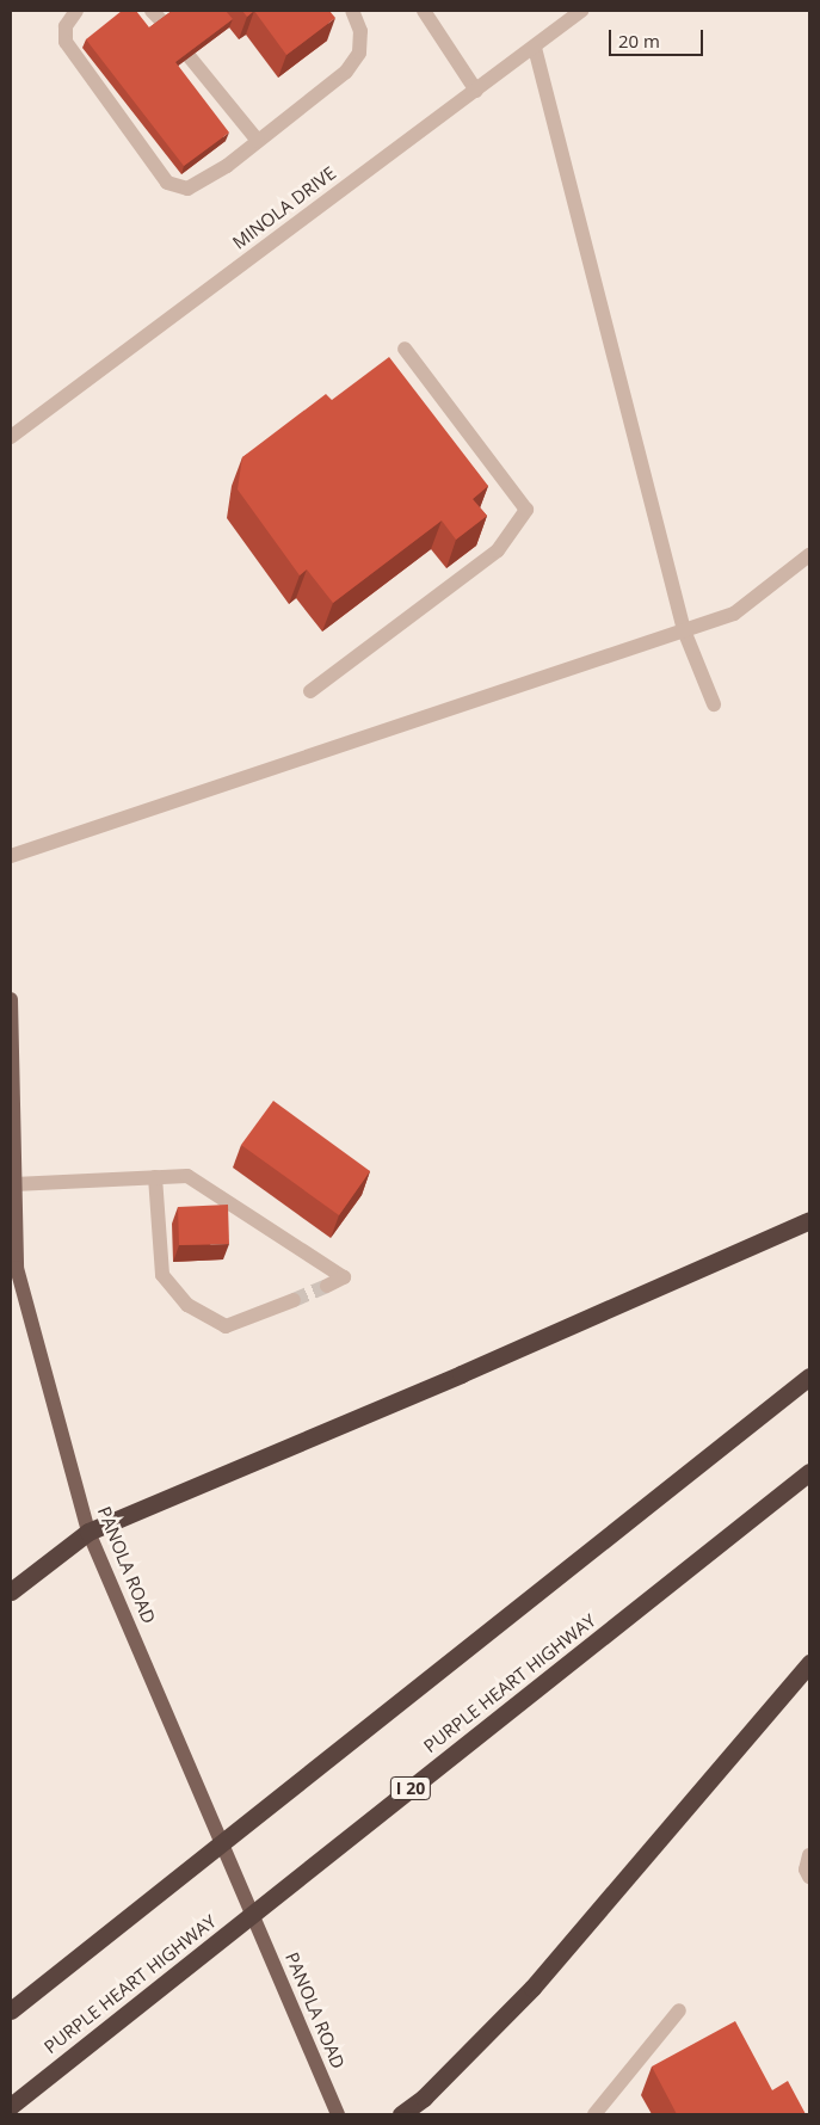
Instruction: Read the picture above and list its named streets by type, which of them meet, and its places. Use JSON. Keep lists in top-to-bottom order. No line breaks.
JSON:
{"streets":{"highway":["PURPLE HEART HIGHWAY","I 20"],"main road":["PANOLA ROAD"],"street":["MINOLA DRIVE"]},"scale_bar":"20 m"}
